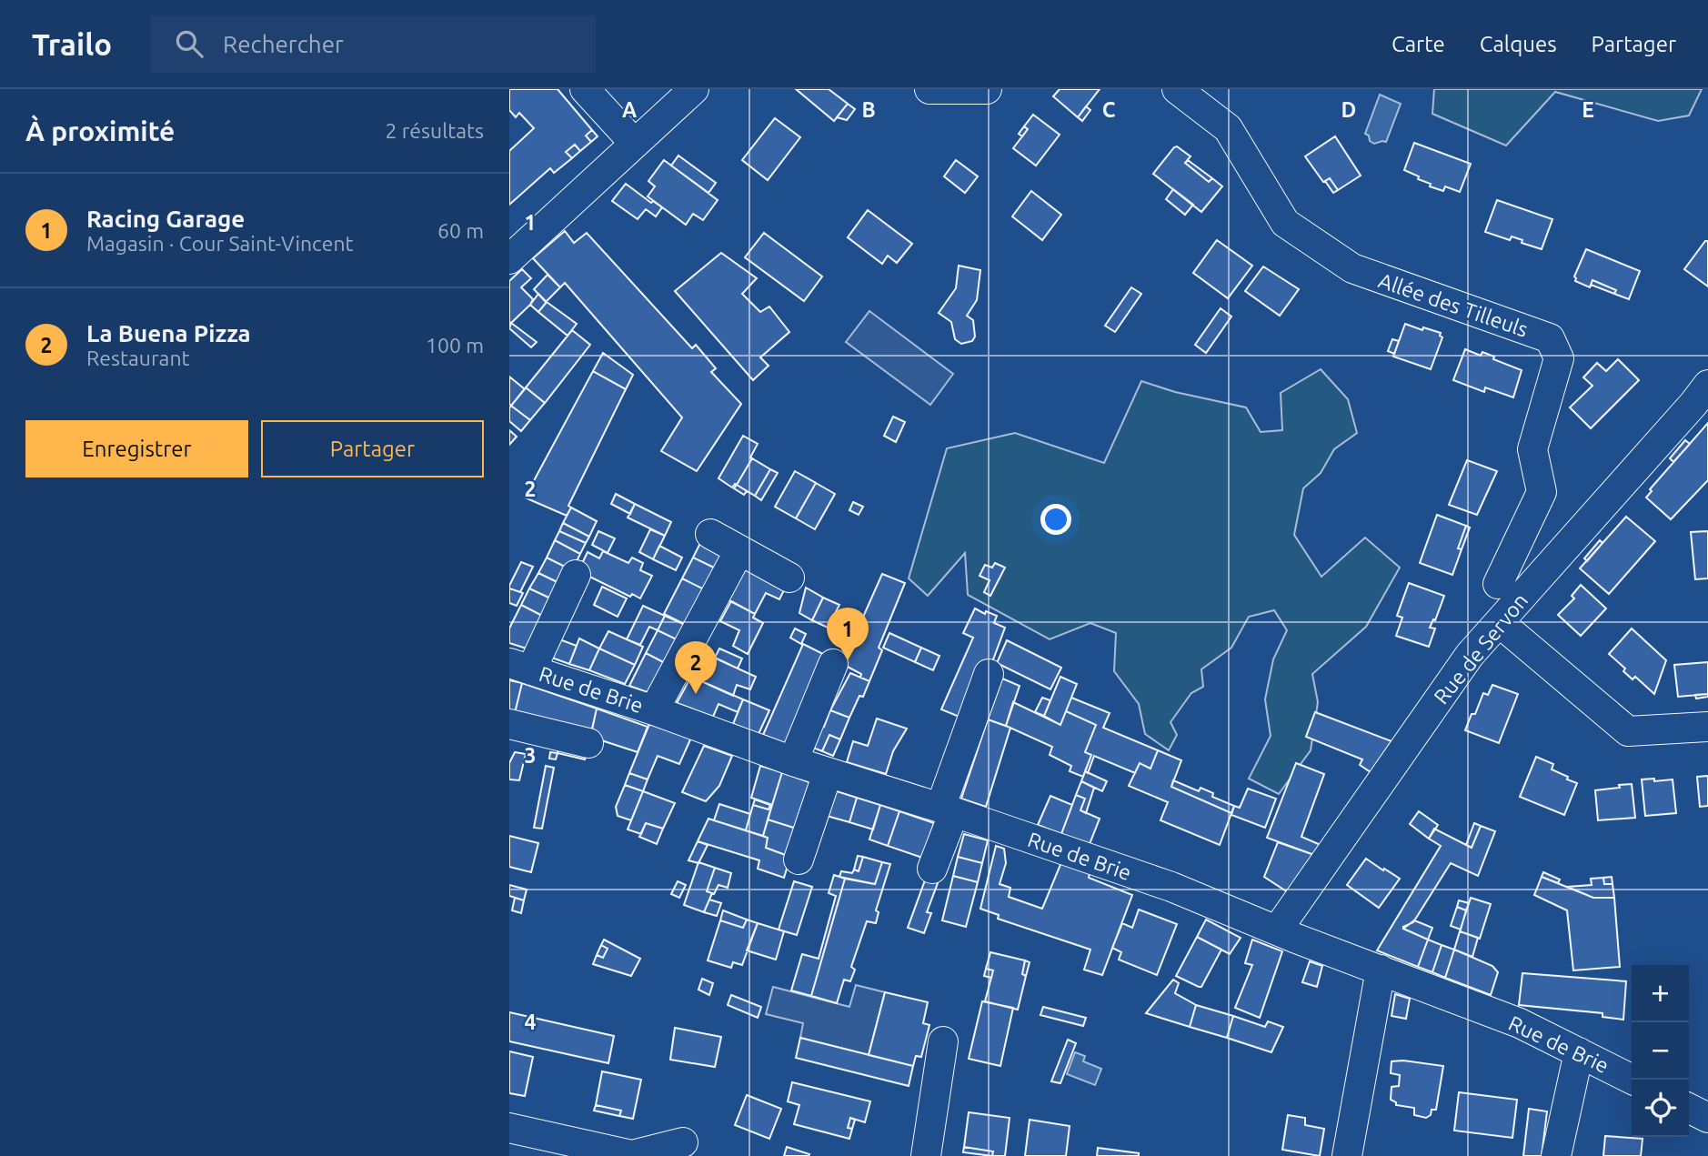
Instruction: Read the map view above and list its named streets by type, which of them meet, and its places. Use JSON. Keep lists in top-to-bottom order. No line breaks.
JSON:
{"streets":{"street":["Allée des Tilleuls","Rue de Servon","Rue de Brie"]},"crossings":[["Rue de Servon","Rue de Brie"]],"page":{"header":"Trailo","search":"Rechercher","nav":["Carte","Calques","Partager"],"heading":["À proximité","2 résultats"],"list":[{"mark":"1","name":"Racing Garage","note":"Magasin · Cour Saint-Vincent","value":"60 m"},{"mark":"2","name":"La Buena Pizza","note":"Restaurant","value":"100 m"}],"buttons":["Enregistrer","Partager"],"pins":["1","2"],"map_buttons":["+","−"]},"grid":{"columns":["A","B","C","D","E"],"rows":["1","2","3","4"]}}
